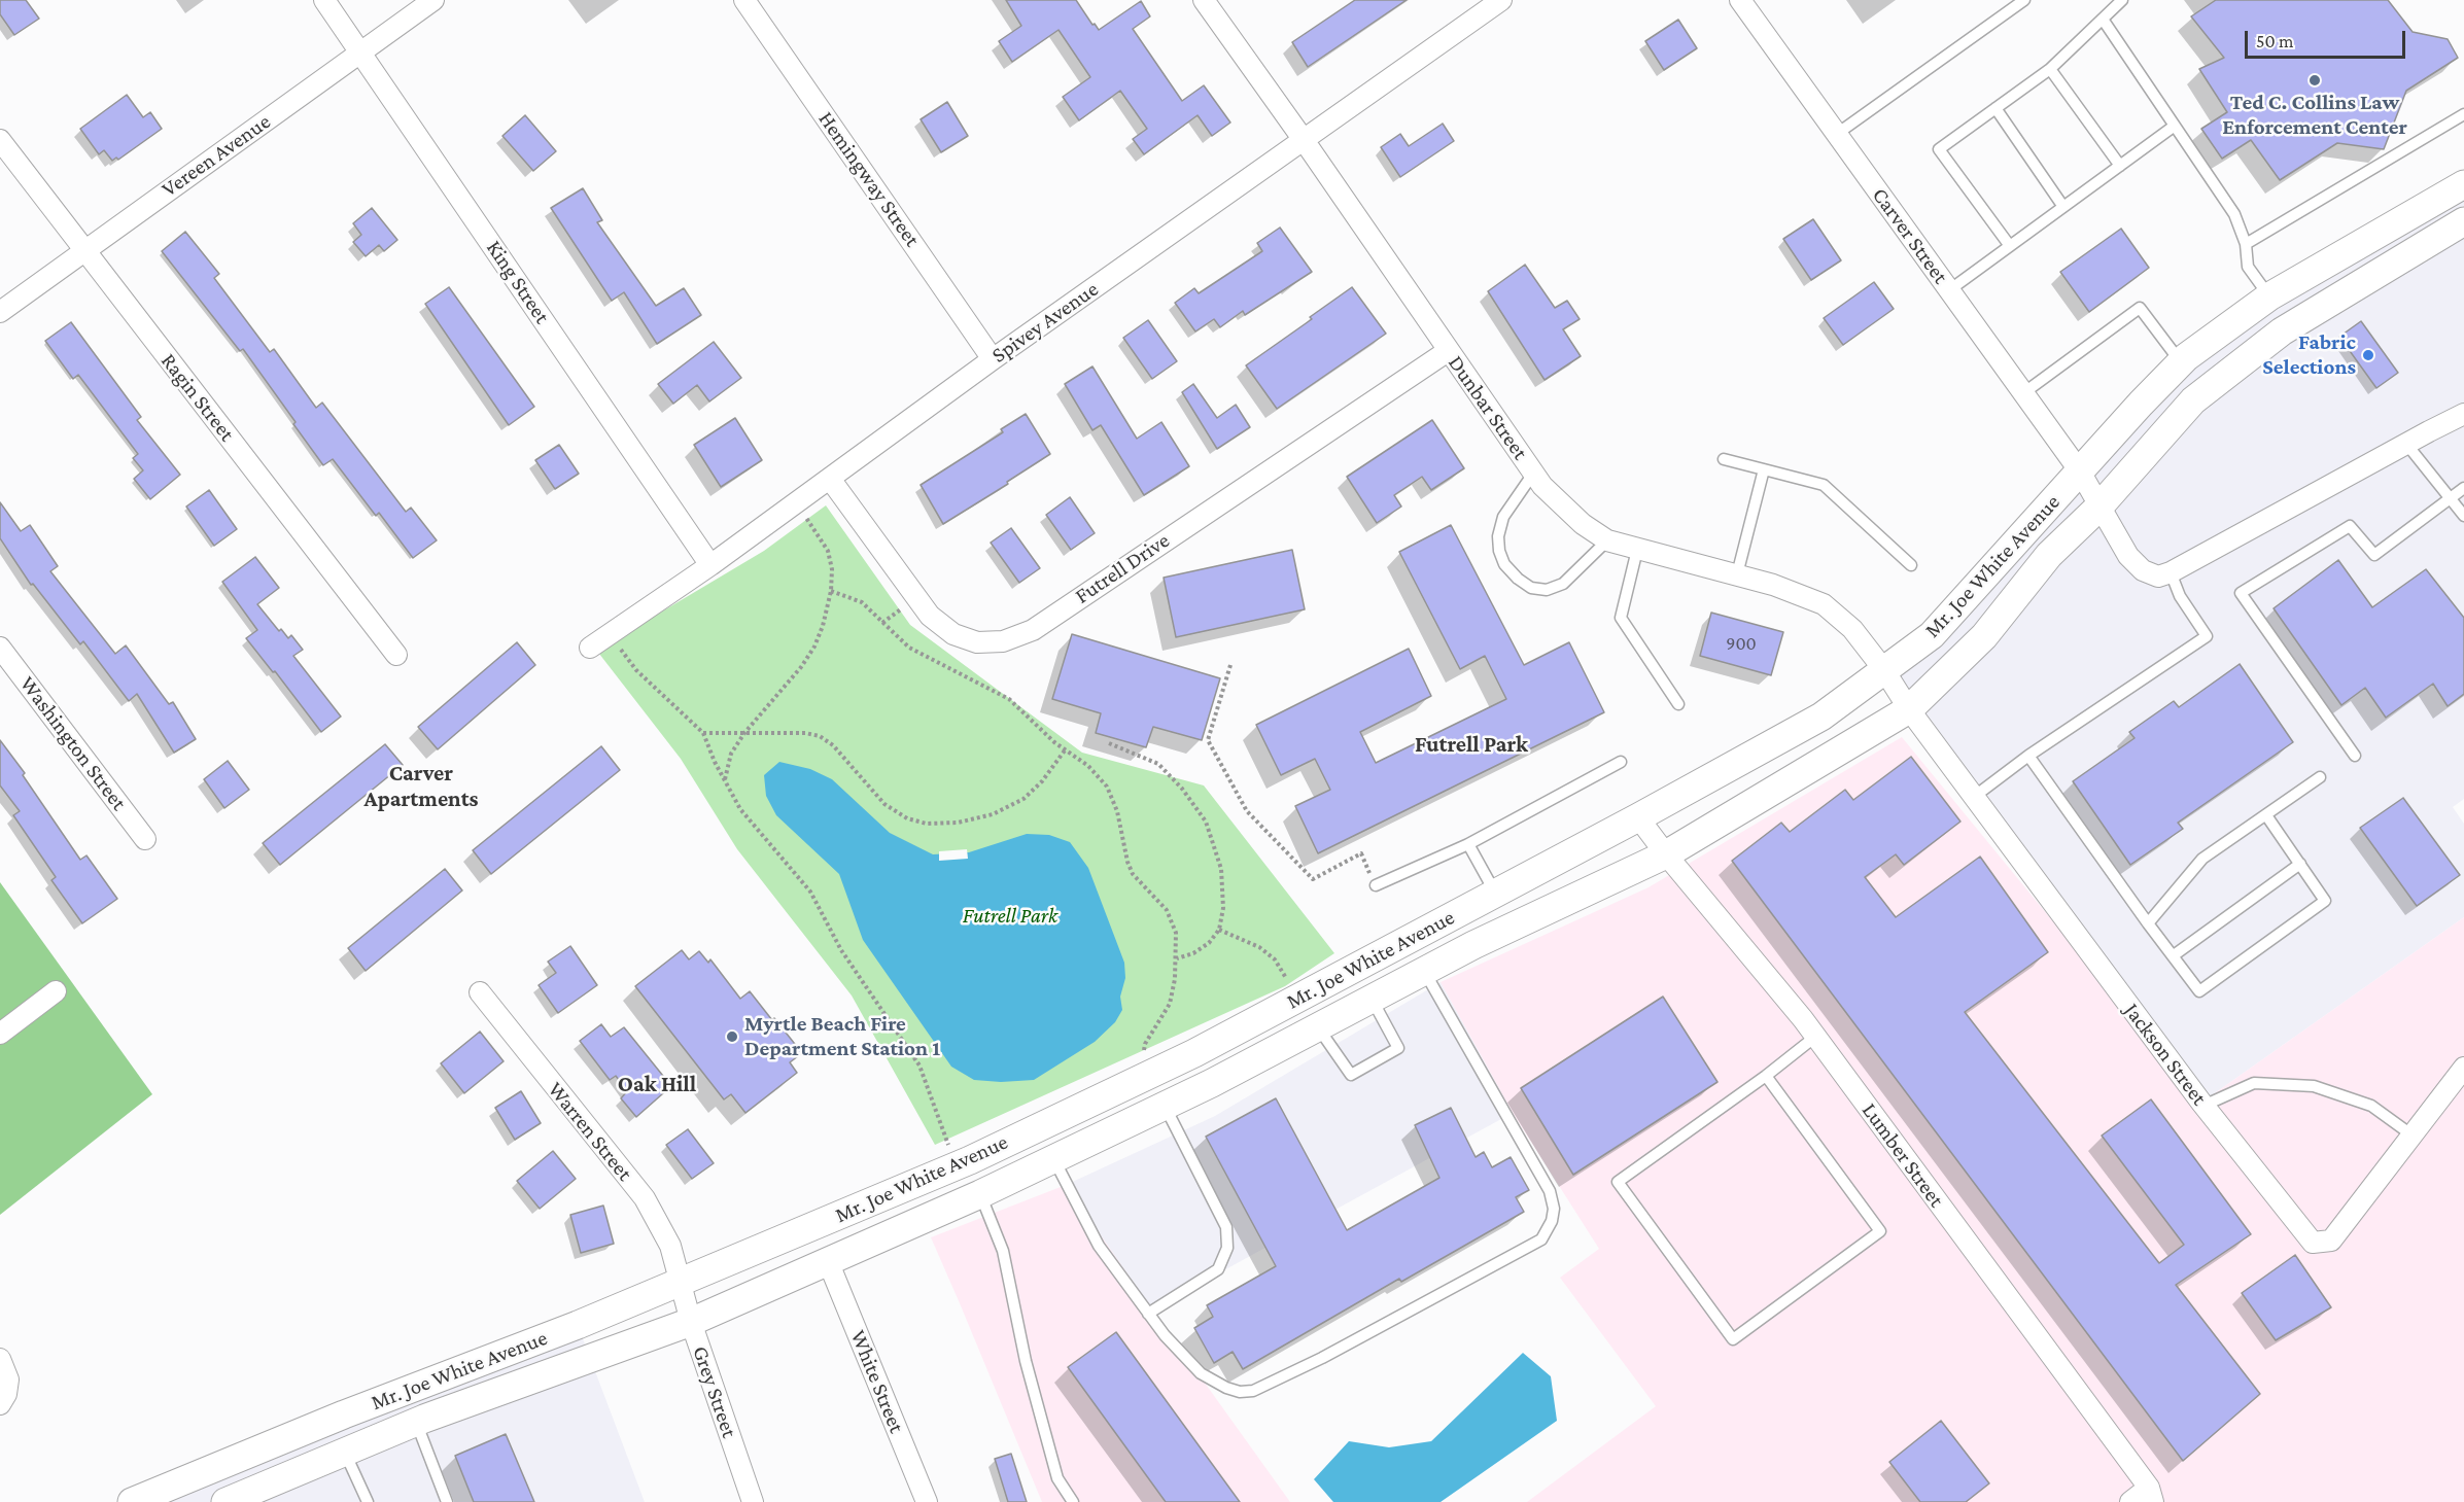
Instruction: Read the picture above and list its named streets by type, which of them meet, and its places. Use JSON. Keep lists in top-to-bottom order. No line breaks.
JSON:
{"streets":{"main road":["Mr. Joe White Avenue"],"street":["Vereen Avenue","Hemingway Street","Carver Street","King Street","Spivey Avenue","Ragin Street","Dunbar Street","Futrell Drive","Washington Street","Jackson Street","Warren Street","Lumber Street","White Street","Grey Street"]},"crossings":[["Vereen Avenue","King Street"],["Vereen Avenue","Ragin Street"],["Hemingway Street","Spivey Avenue"],["Carver Street","Mr. Joe White Avenue"],["King Street","Spivey Avenue"],["Spivey Avenue","Dunbar Street"],["Spivey Avenue","Futrell Drive"],["Dunbar Street","Mr. Joe White Avenue"],["Dunbar Street","Futrell Drive"],["Dunbar Street","Jackson Street"],["Mr. Joe White Avenue","Jackson Street"],["Mr. Joe White Avenue","Warren Street"],["Mr. Joe White Avenue","Lumber Street"],["Mr. Joe White Avenue","White Street"],["Mr. Joe White Avenue","Grey Street"],["Warren Street","Grey Street"]],"districts":["Futrell Park","Carver Apartments","Oak Hill"],"parks":["Futrell Park"],"places":["Ted C. Collins Law Enforcement Center","Fabric Selections","Myrtle Beach Fire Department Station 1"],"house_numbers":["900"],"scale_bar":"50 m"}
